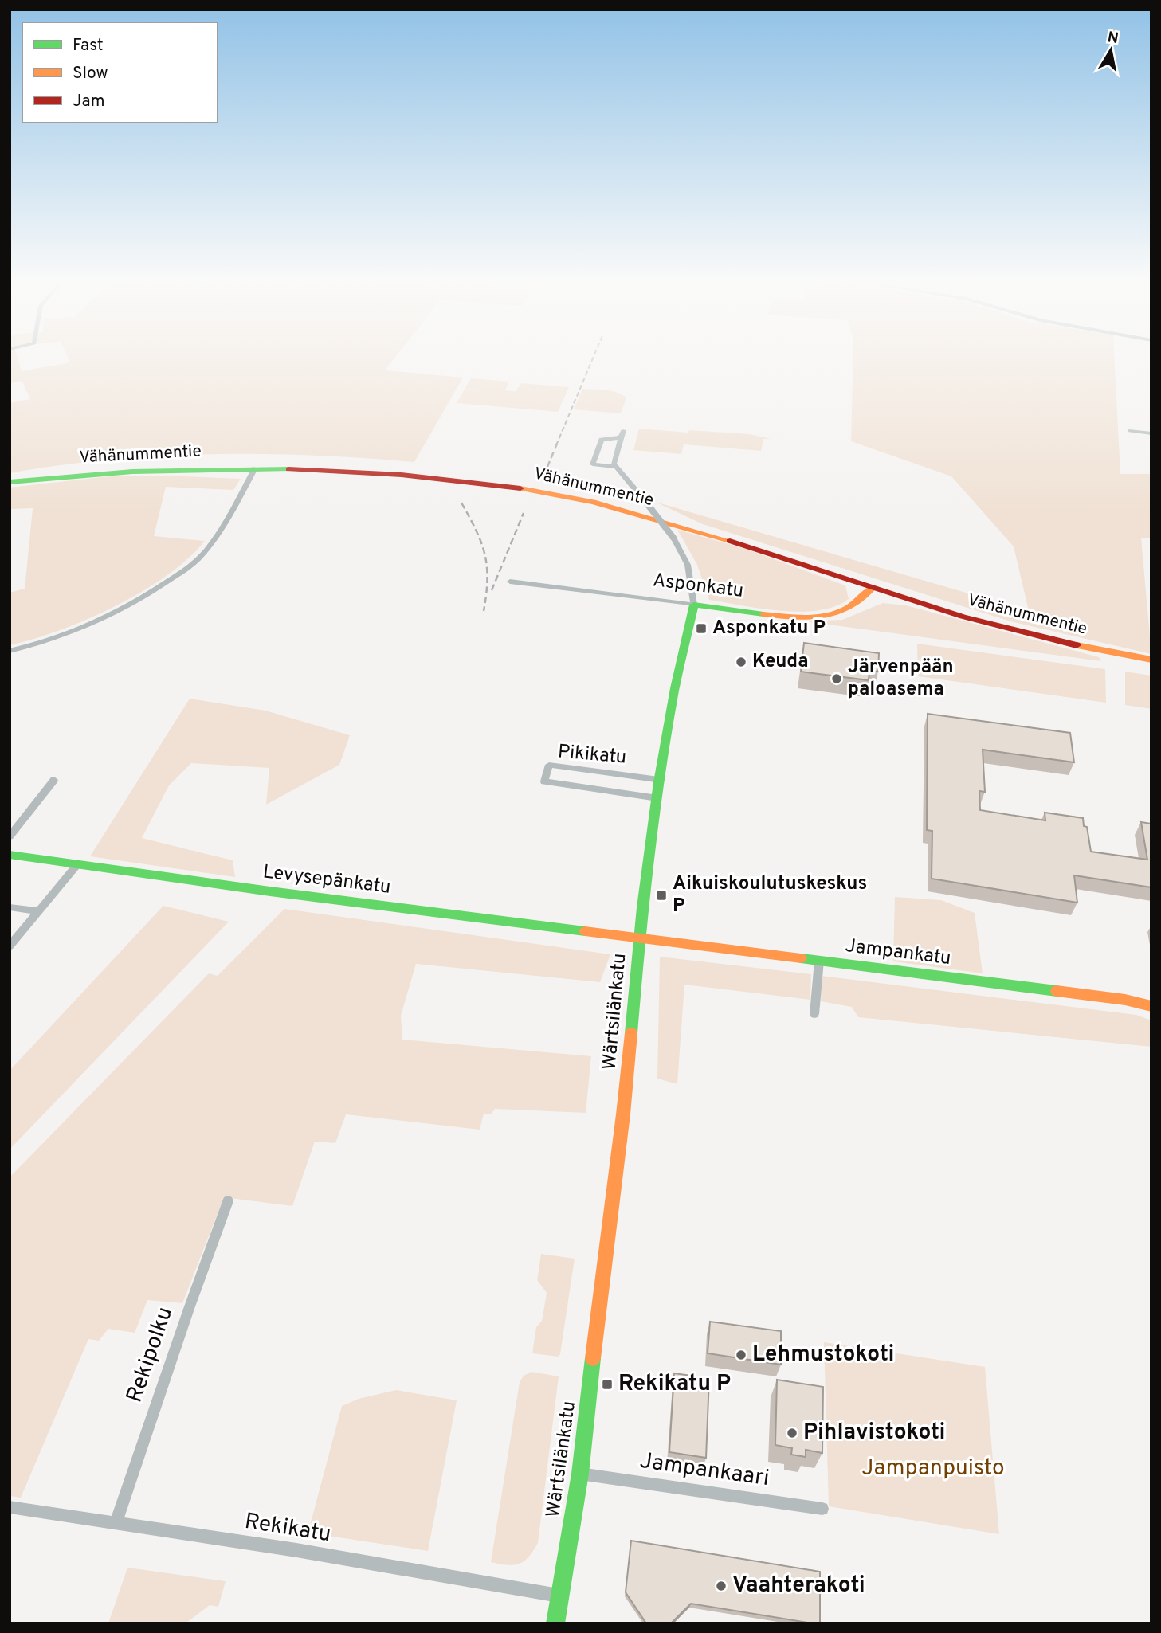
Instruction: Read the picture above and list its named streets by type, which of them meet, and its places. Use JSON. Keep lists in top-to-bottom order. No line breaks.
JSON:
{"streets":{"street":["Vähänummentie","Asponkatu","Pikikatu","Levysepänkatu","Jampankatu","Wärtsilänkatu","Rekipolku","Jampankaari","Rekikatu"]},"crossings":[["Vähänummentie","Asponkatu"],["Asponkatu","Wärtsilänkatu"],["Pikikatu","Wärtsilänkatu"],["Levysepänkatu","Jampankatu"],["Levysepänkatu","Wärtsilänkatu"],["Jampankatu","Wärtsilänkatu"],["Wärtsilänkatu","Jampankaari"],["Wärtsilänkatu","Rekikatu"],["Rekipolku","Rekikatu"]],"parks":["Jampanpuisto"],"places":{"transit":["Asponkatu P","Aikuiskoulutuskeskus P","Rekikatu P"],"other":["Keuda","Järvenpään paloasema","Lehmustokoti","Pihlavistokoti","Vaahterakoti"]},"legend":["Fast","Slow","Jam"],"north":"top"}
